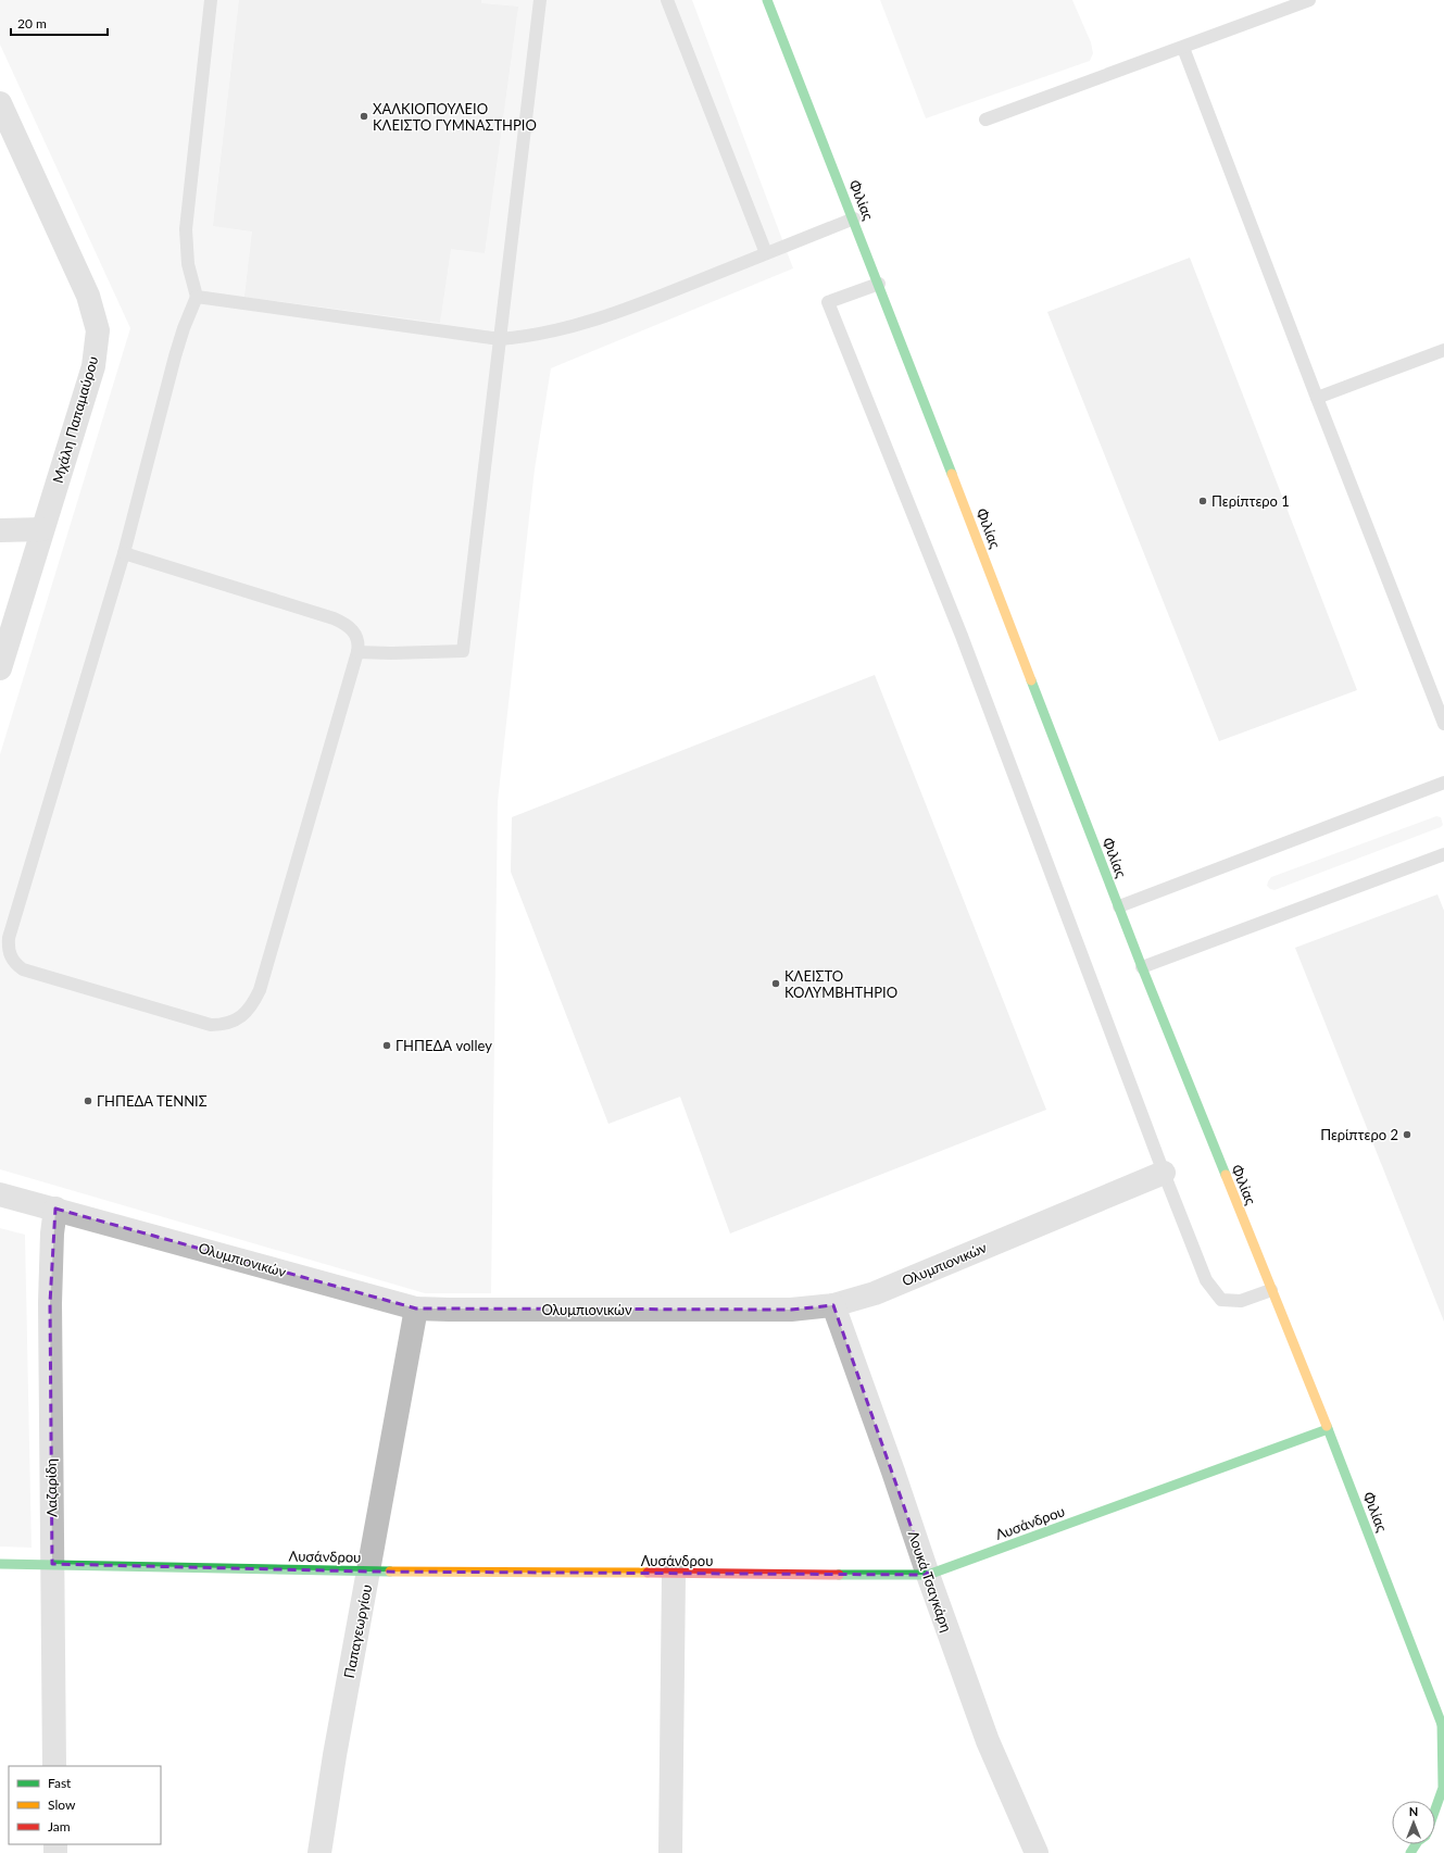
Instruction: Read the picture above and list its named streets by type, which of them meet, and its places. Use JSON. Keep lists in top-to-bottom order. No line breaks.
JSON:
{"streets":{"street":["Φιλίας","Μχάλη Παπαμαύρου","Ολυμπιονικών","Λαζαρίδη","Λυσάνδρου","Λουκά Τσαγκάρη","Παπαγεωργίου"]},"crossings":[["Φιλίας","Λυσάνδρου"],["Ολυμπιονικών","Λαζαρίδη"],["Ολυμπιονικών","Λουκά Τσαγκάρη"],["Ολυμπιονικών","Παπαγεωργίου"],["Λαζαρίδη","Λυσάνδρου"],["Λυσάνδρου","Λουκά Τσαγκάρη"],["Λυσάνδρου","Παπαγεωργίου"]],"places":["ΧΑΛΚΙΟΠΟΥΛΕΙΟ ΚΛΕΙΣΤΟ ΓΥΜΝΑΣΤΗΡΙΟ","Περίπτερο 1","ΚΛΕΙΣΤΟ ΚΟΛΥΜΒΗΤΗΡΙΟ","ΓΗΠΕΔΑ volley","ΓΗΠΕΔΑ ΤΕΝΝΙΣ","Περίπτερο 2"],"legend":["Fast","Slow","Jam"],"scale_bar":"20 m","north":"top"}
